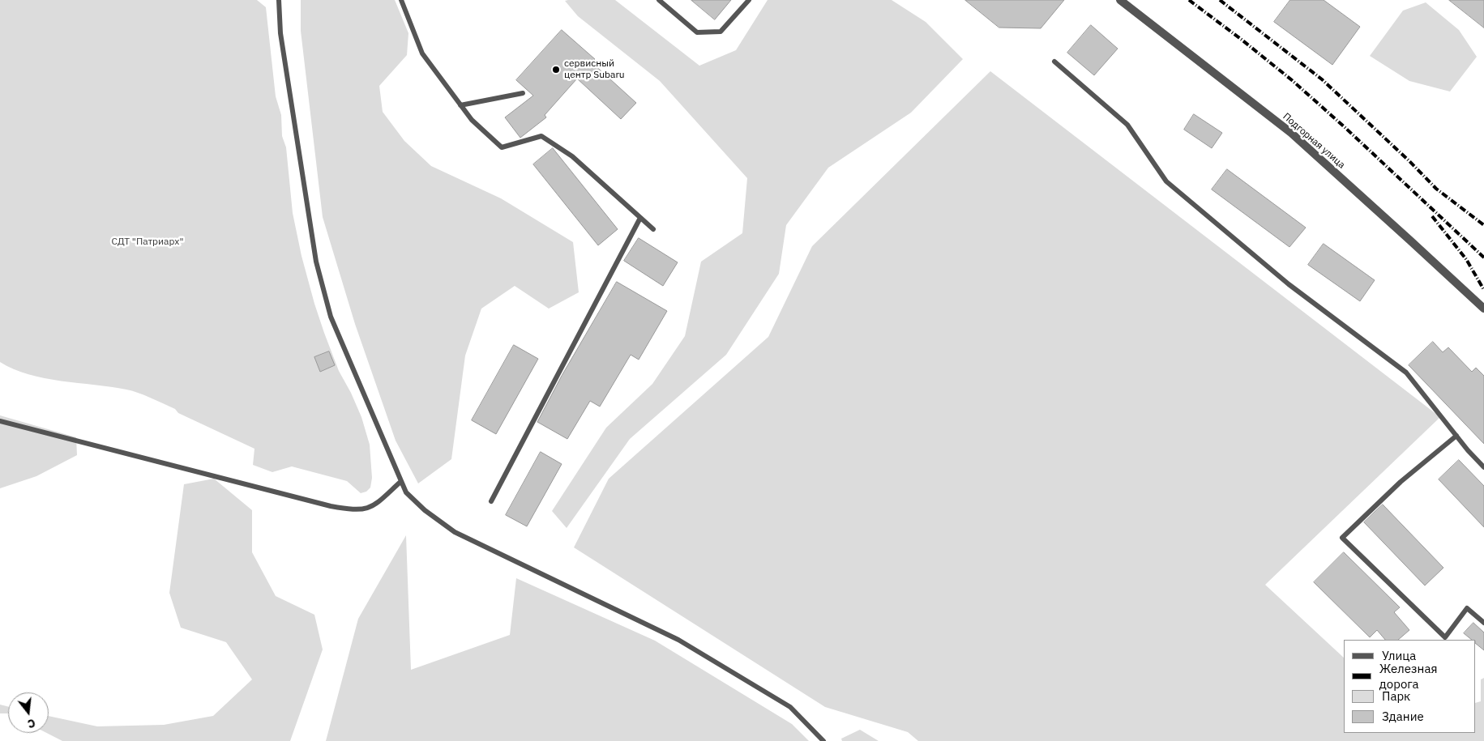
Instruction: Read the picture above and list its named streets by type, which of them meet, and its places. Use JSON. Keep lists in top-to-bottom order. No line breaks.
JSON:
{"streets":{"street":["Подгорная улица"]},"parks":["СДТ \"Патриарх\""],"places":["сервисный центр Subaru"],"legend":["Улица","Железная дорога","Парк","Здание"],"north":"bottom"}
